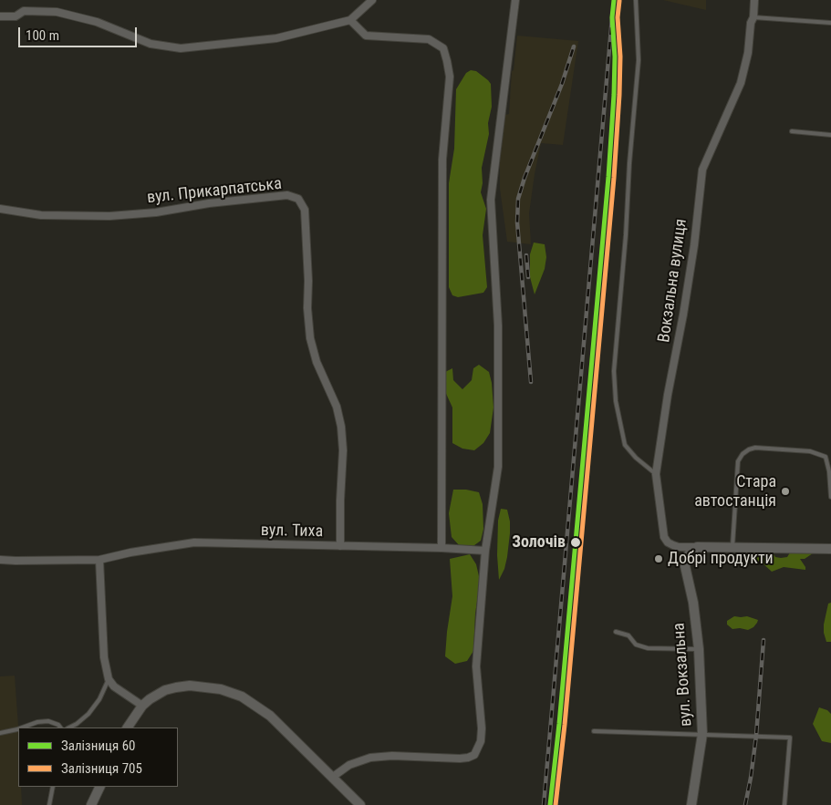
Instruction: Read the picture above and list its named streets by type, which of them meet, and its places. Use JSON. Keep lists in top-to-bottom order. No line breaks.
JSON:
{"streets":{"street":["вул. Прикарпатська","Вокзальна вулиця","вул. Тиха","вул. Вокзальна"]},"crossings":[["вул. Прикарпатська","вул. Тиха"],["Вокзальна вулиця","вул. Вокзальна"]],"places":["Стара автостанція","Золочів","Добрі продукти"],"lines":["rail line 60","rail line 705"],"legend":["Залізниця 60","Залізниця 705"],"scale_bar":"100 m"}
